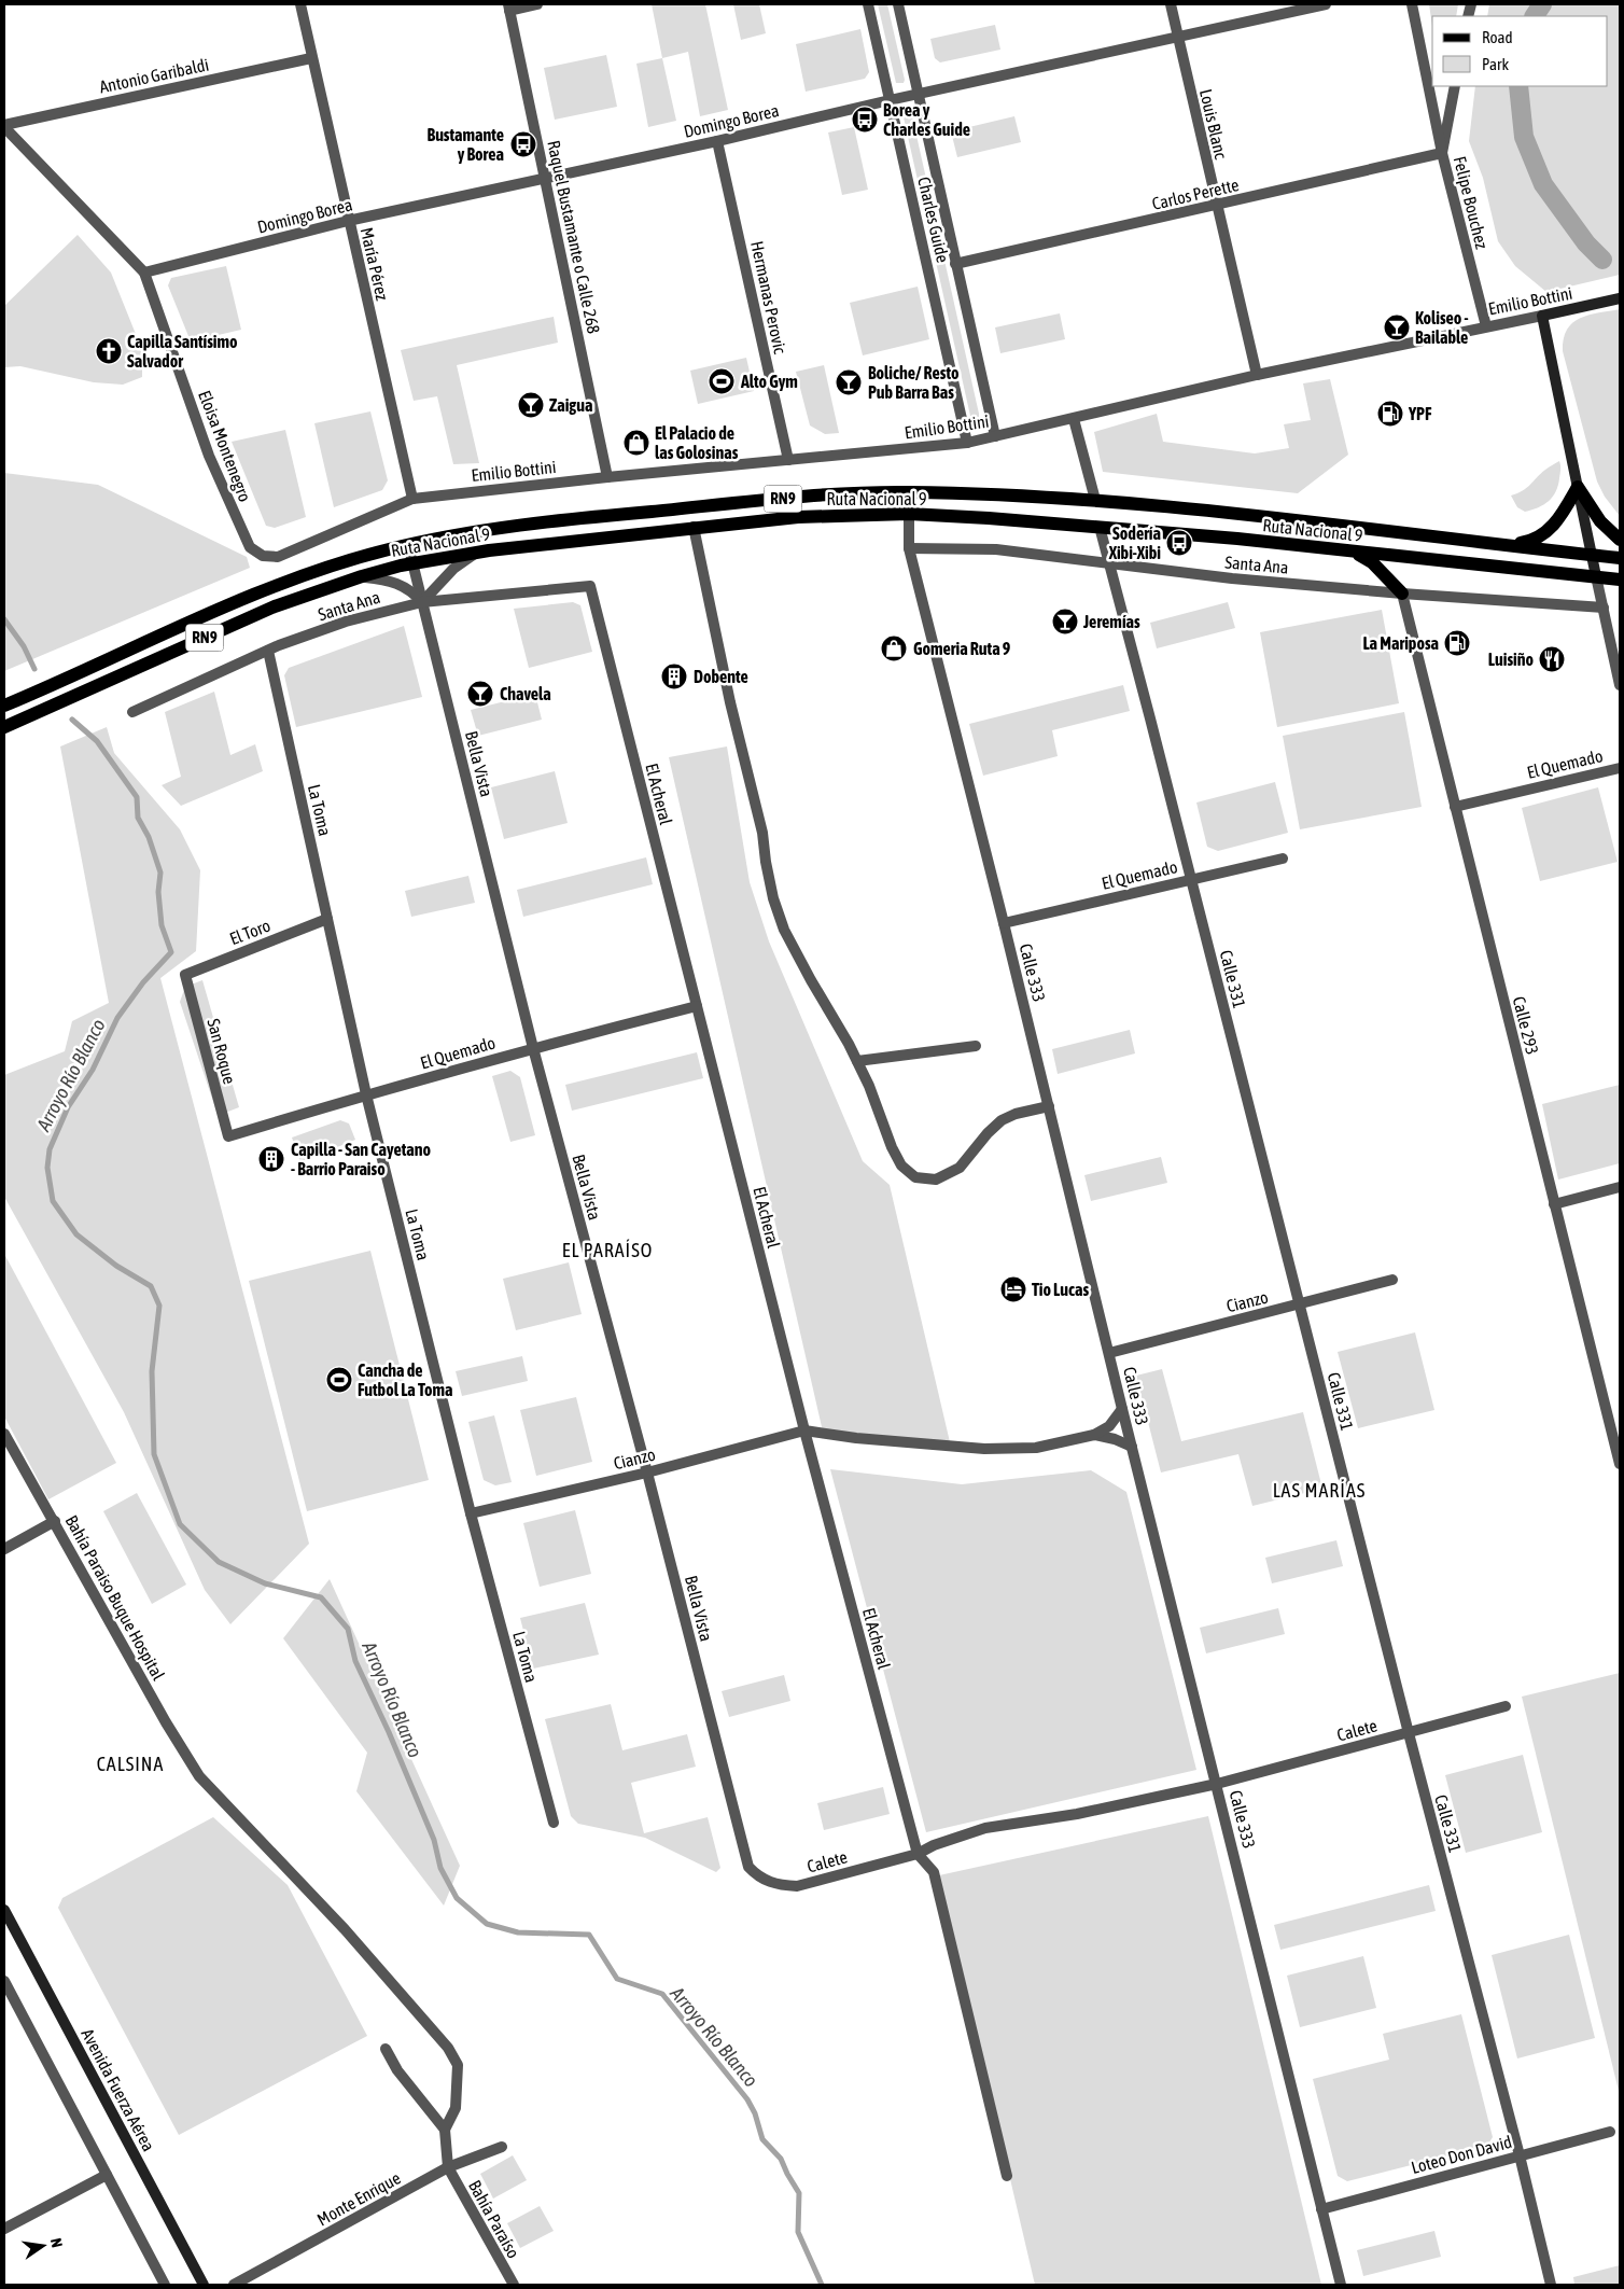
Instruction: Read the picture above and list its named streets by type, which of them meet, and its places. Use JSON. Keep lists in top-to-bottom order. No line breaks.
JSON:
{"streets":{"main road":["Emilio Bottini","RN9","Ruta Nacional 9","Avenida Fuerza Aérea"],"street":["Antonio Garibaldi","Domingo Borea","Louis Blanc","Carlos Perette","Felipe Bouchez","Charles Guide","Raquel Bustamante o Calle 268","María Pérez","Hermanas Perovic","Eloisa Montenegro","Santa Ana","Bella Vista","El Quemado","El Acheral","La Toma","El Toro","Calle 333","Calle 331","Calle 293","San Roque","Cianzo","Bahía Paraiso Buque Hospital","Calete","Loteo Don David","Monte Enrique","Bahía Paraíso"]},"crossings":[["Antonio Garibaldi","María Pérez"],["Antonio Garibaldi","Eloisa Montenegro"],["Domingo Borea","Louis Blanc"],["Domingo Borea","Charles Guide"],["Domingo Borea","Raquel Bustamante o Calle 268"],["Domingo Borea","María Pérez"],["Domingo Borea","Hermanas Perovic"],["Domingo Borea","Eloisa Montenegro"],["Louis Blanc","Carlos Perette"],["Louis Blanc","Emilio Bottini"],["Carlos Perette","Felipe Bouchez"],["Carlos Perette","Charles Guide"],["Felipe Bouchez","Emilio Bottini"],["Charles Guide","Emilio Bottini"],["Raquel Bustamante o Calle 268","Emilio Bottini"],["María Pérez","Emilio Bottini"],["Hermanas Perovic","Emilio Bottini"],["Emilio Bottini","Eloisa Montenegro"],["Ruta Nacional 9","Bella Vista"],["Ruta Nacional 9","Calle 333"],["Ruta Nacional 9","Calle 331"],["Santa Ana","Bella Vista"],["Santa Ana","El Acheral"],["Santa Ana","La Toma"],["Santa Ana","Calle 333"],["Santa Ana","Calle 331"],["Santa Ana","Calle 293"],["Bella Vista","El Quemado"],["Bella Vista","Cianzo"],["Bella Vista","Calete"],["El Quemado","El Acheral"],["El Quemado","La Toma"],["El Quemado","Calle 333"],["El Quemado","Calle 331"],["El Quemado","Calle 293"],["El Quemado","San Roque"],["El Acheral","Cianzo"],["El Acheral","Calete"],["La Toma","El Toro"],["La Toma","Cianzo"],["El Toro","San Roque"],["Calle 333","Cianzo"],["Calle 333","Calete"],["Calle 333","Loteo Don David"],["Calle 331","Cianzo"],["Calle 331","Calete"],["Calle 331","Loteo Don David"],["Monte Enrique","Bahía Paraíso"]],"districts":["EL PARAÍSO","LAS MARÍAS","CALSINA"],"water":["Arroyo Río Blanco"],"places":{"bus stop":["Borea y Charles Guide","Bustamante y Borea","Sodería Xibi-Xibi"],"bar":["Koliseo - Bailable","Boliche/ Resto Pub Barra Bas","Zaigua","Jeremías","Chavela"],"church":["Capilla Santísimo Salvador"],"sports":["Alto Gym","Cancha de Futbol La Toma"],"fuel station":["YPF","La Mariposa"],"shop":["El Palacio de las Golosinas","Gomeria Ruta 9"],"restaurant":["Luisiño"],"building":["Dobente","Capilla - San Cayetano - Barrio Paraiso"],"hotel":["Tio Lucas"]},"legend":["Road","Park"],"north":"right"}
